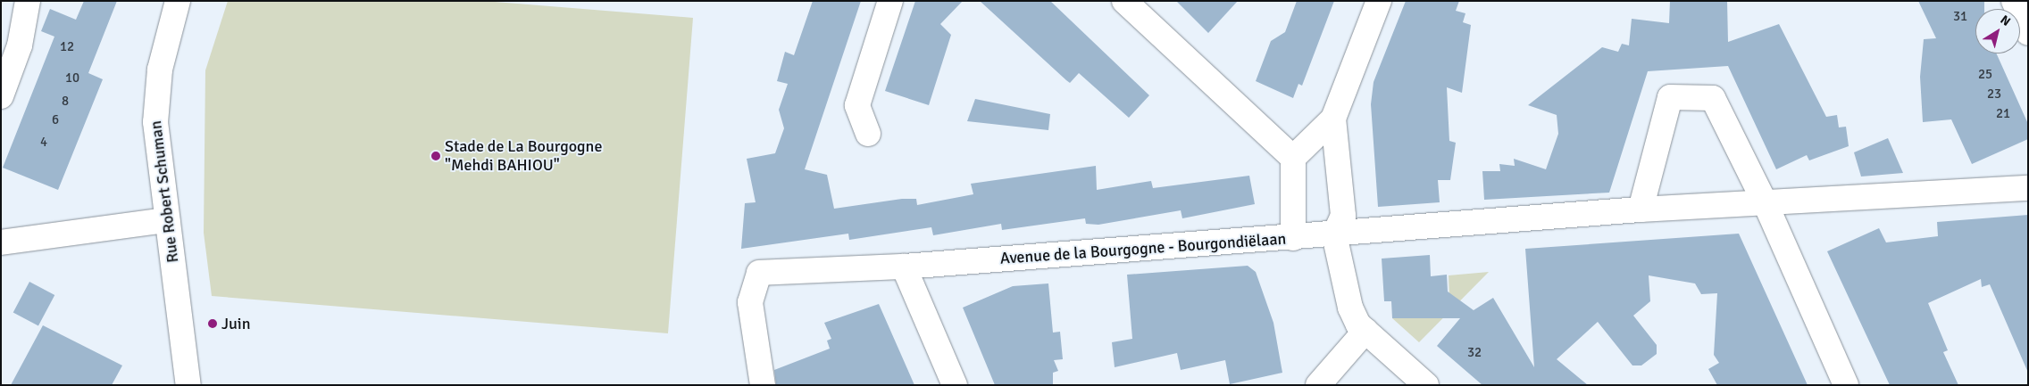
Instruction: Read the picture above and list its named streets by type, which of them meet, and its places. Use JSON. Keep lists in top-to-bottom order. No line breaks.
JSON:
{"streets":{"street":["Rue Robert Schuman","Avenue de la Bourgogne - Bourgondiëlaan"]},"places":["Stade de La Bourgogne \"Mehdi BAHIOU\"","Juin"],"house_numbers":["31","12","25","10","23","8","21","6","4","32"],"north":"top right"}
